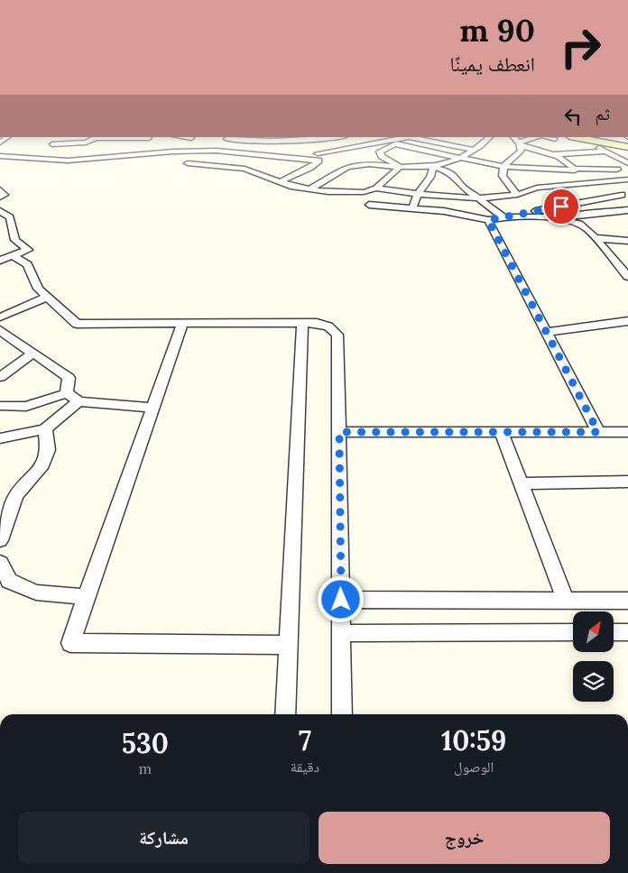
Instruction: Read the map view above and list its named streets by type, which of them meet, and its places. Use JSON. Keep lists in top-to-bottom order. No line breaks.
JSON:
{"north":"top right","page":{"turn":["90 m","انعطف يمينًا"],"then":"ثم","eta":["10:59","الوصول","7","دقيقة","530","m"],"buttons":["خروج","مشاركة"]}}
